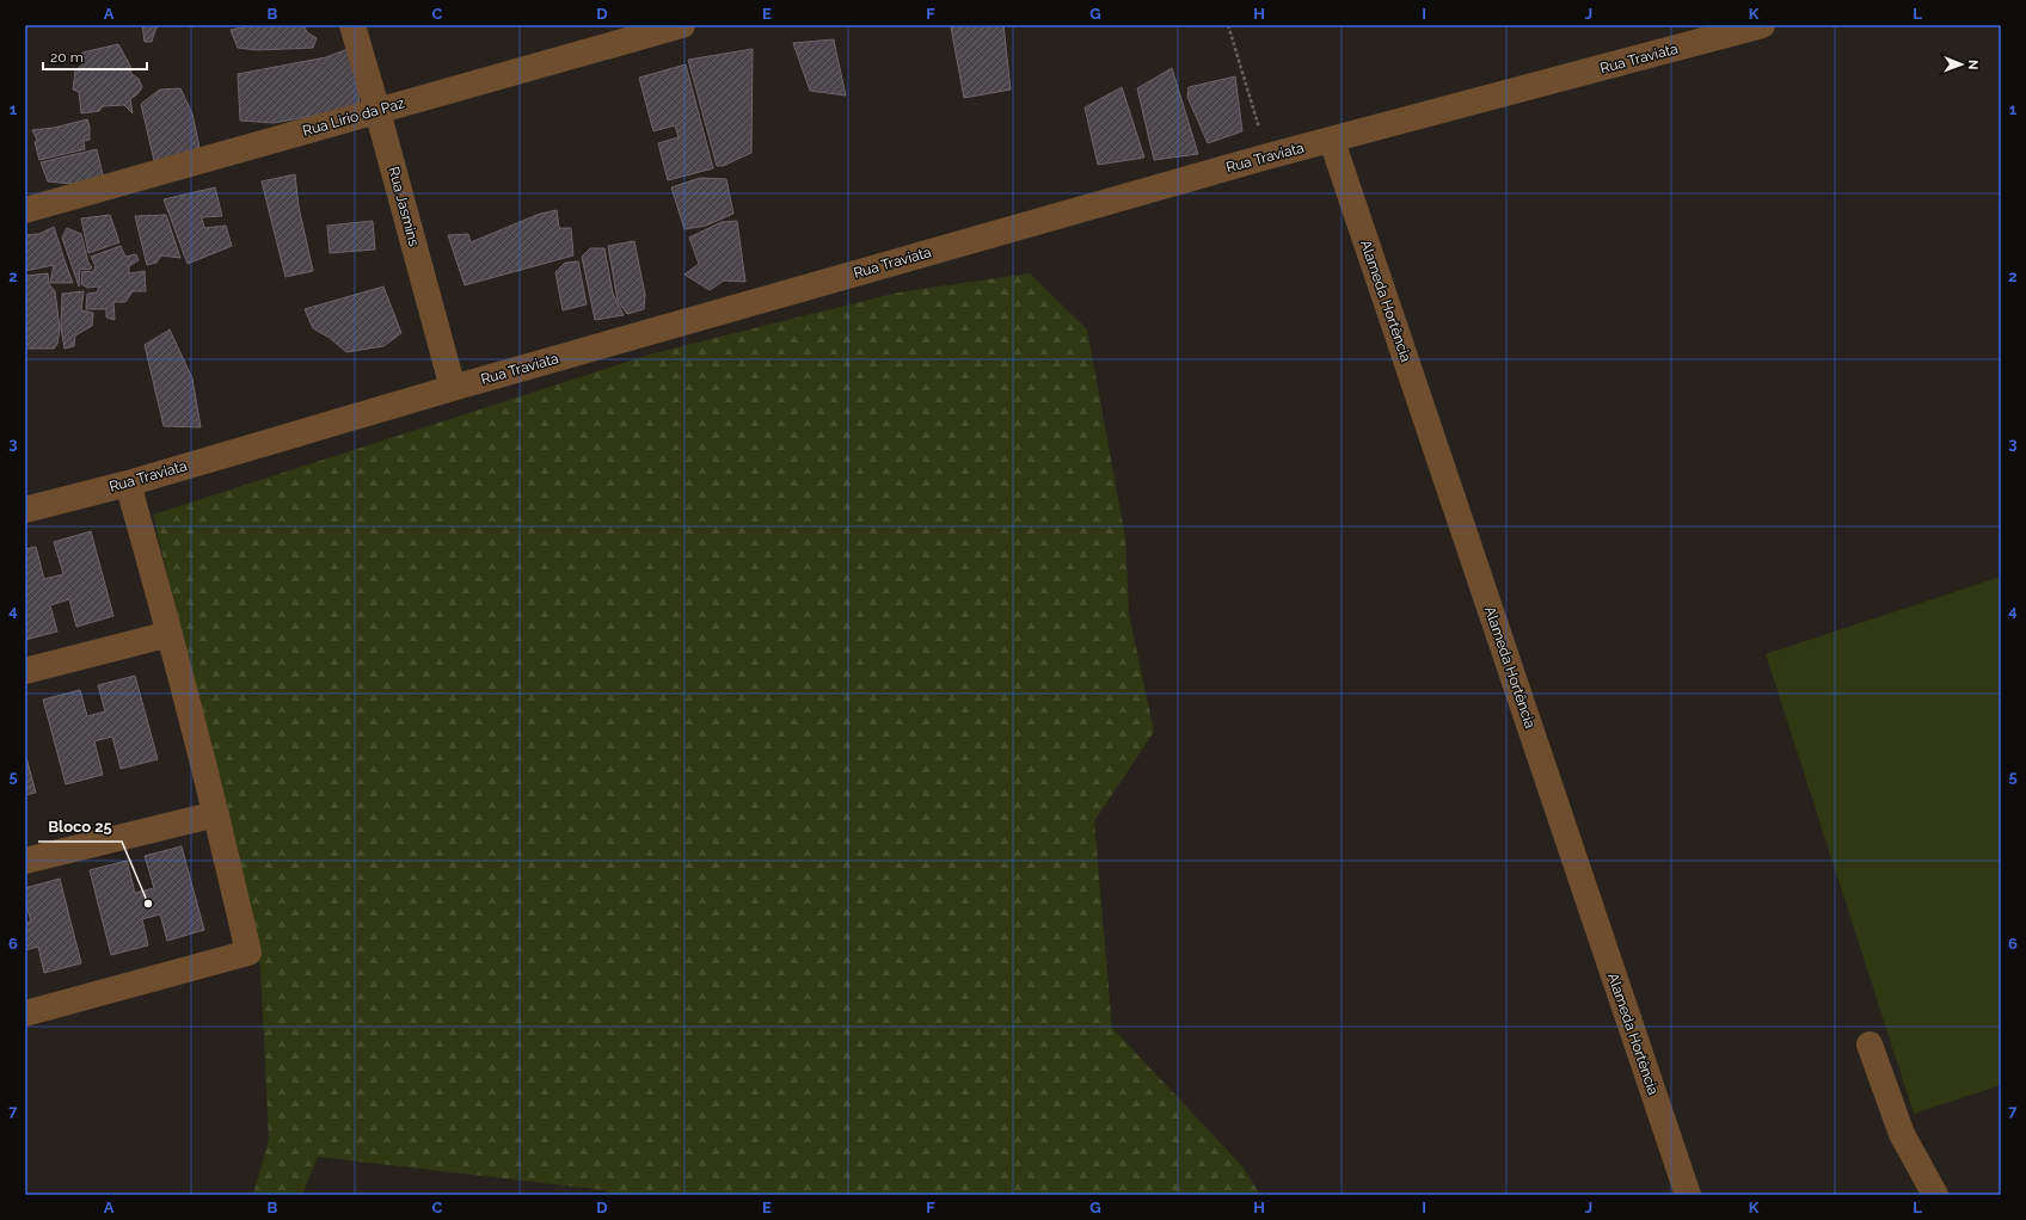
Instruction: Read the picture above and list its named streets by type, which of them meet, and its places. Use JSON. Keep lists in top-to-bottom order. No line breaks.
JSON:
{"streets":{"street":["Rua Traviata","Rua Lirio da Paz","Rua Jasmins","Alameda Hortência"]},"crossings":[["Rua Traviata","Rua Jasmins"],["Rua Traviata","Alameda Hortência"],["Rua Lirio da Paz","Rua Jasmins"]],"places":["Bloco 25"],"scale_bar":"20 m","north":"right","grid":{"columns":["A","B","C","D","E","F","G","H","I","J","K","L"],"rows":["1","2","3","4","5","6","7"]}}
